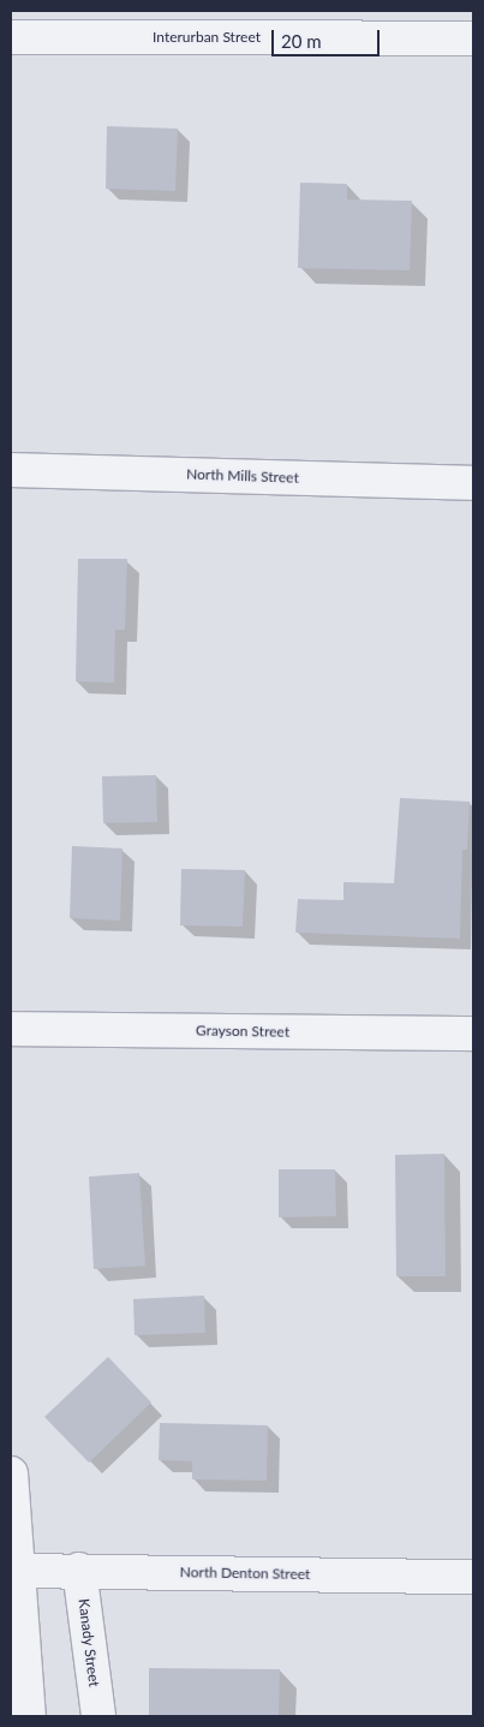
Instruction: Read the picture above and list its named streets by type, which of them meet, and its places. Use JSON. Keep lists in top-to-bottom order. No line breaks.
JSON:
{"streets":{"street":["Interurban Street","North Mills Street","Grayson Street","North Denton Street","Kanady Street"]},"crossings":[["North Denton Street","Kanady Street"]],"scale_bar":"20 m"}
